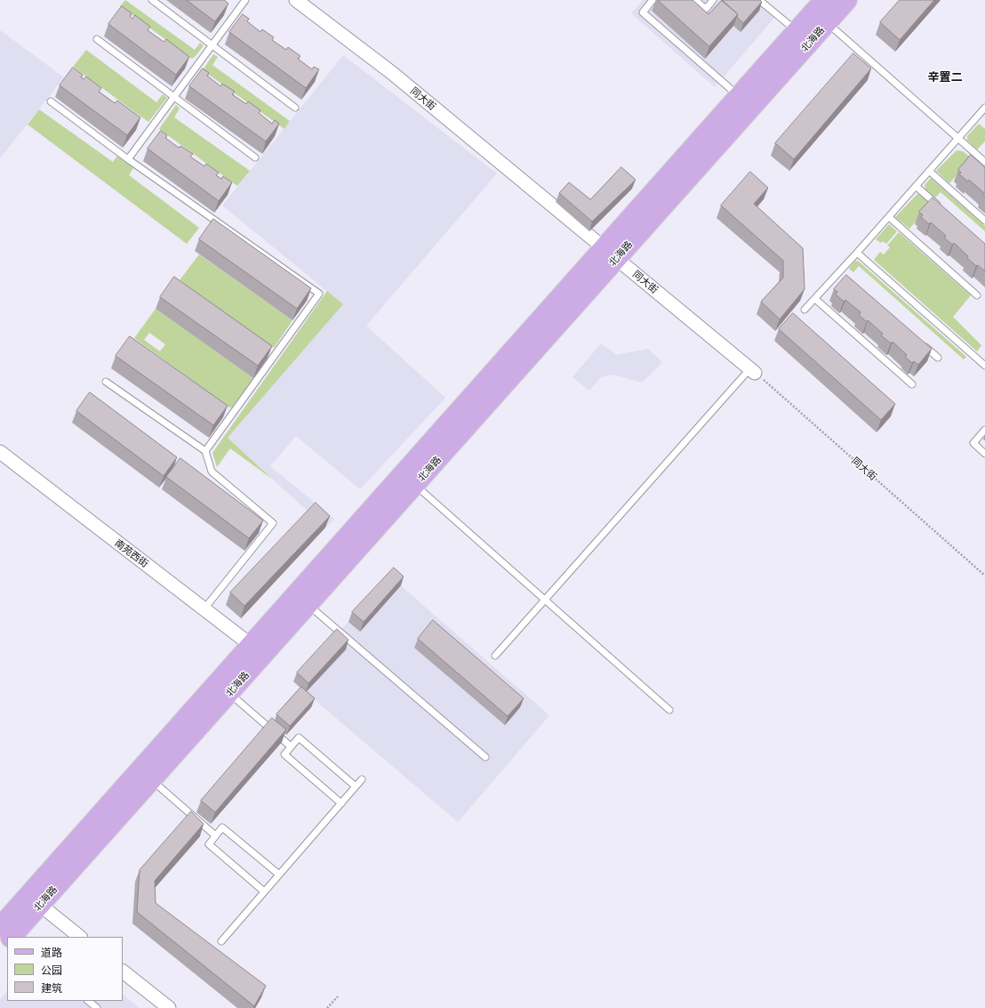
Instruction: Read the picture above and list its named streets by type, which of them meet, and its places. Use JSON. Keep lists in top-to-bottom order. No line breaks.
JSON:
{"streets":{"main road":["北海路"],"street":["同大街","南苑西街"]},"crossings":[["北海路","同大街"],["北海路","南苑西街"]],"districts":["辛置二"],"legend":["道路","公园","建筑"]}
